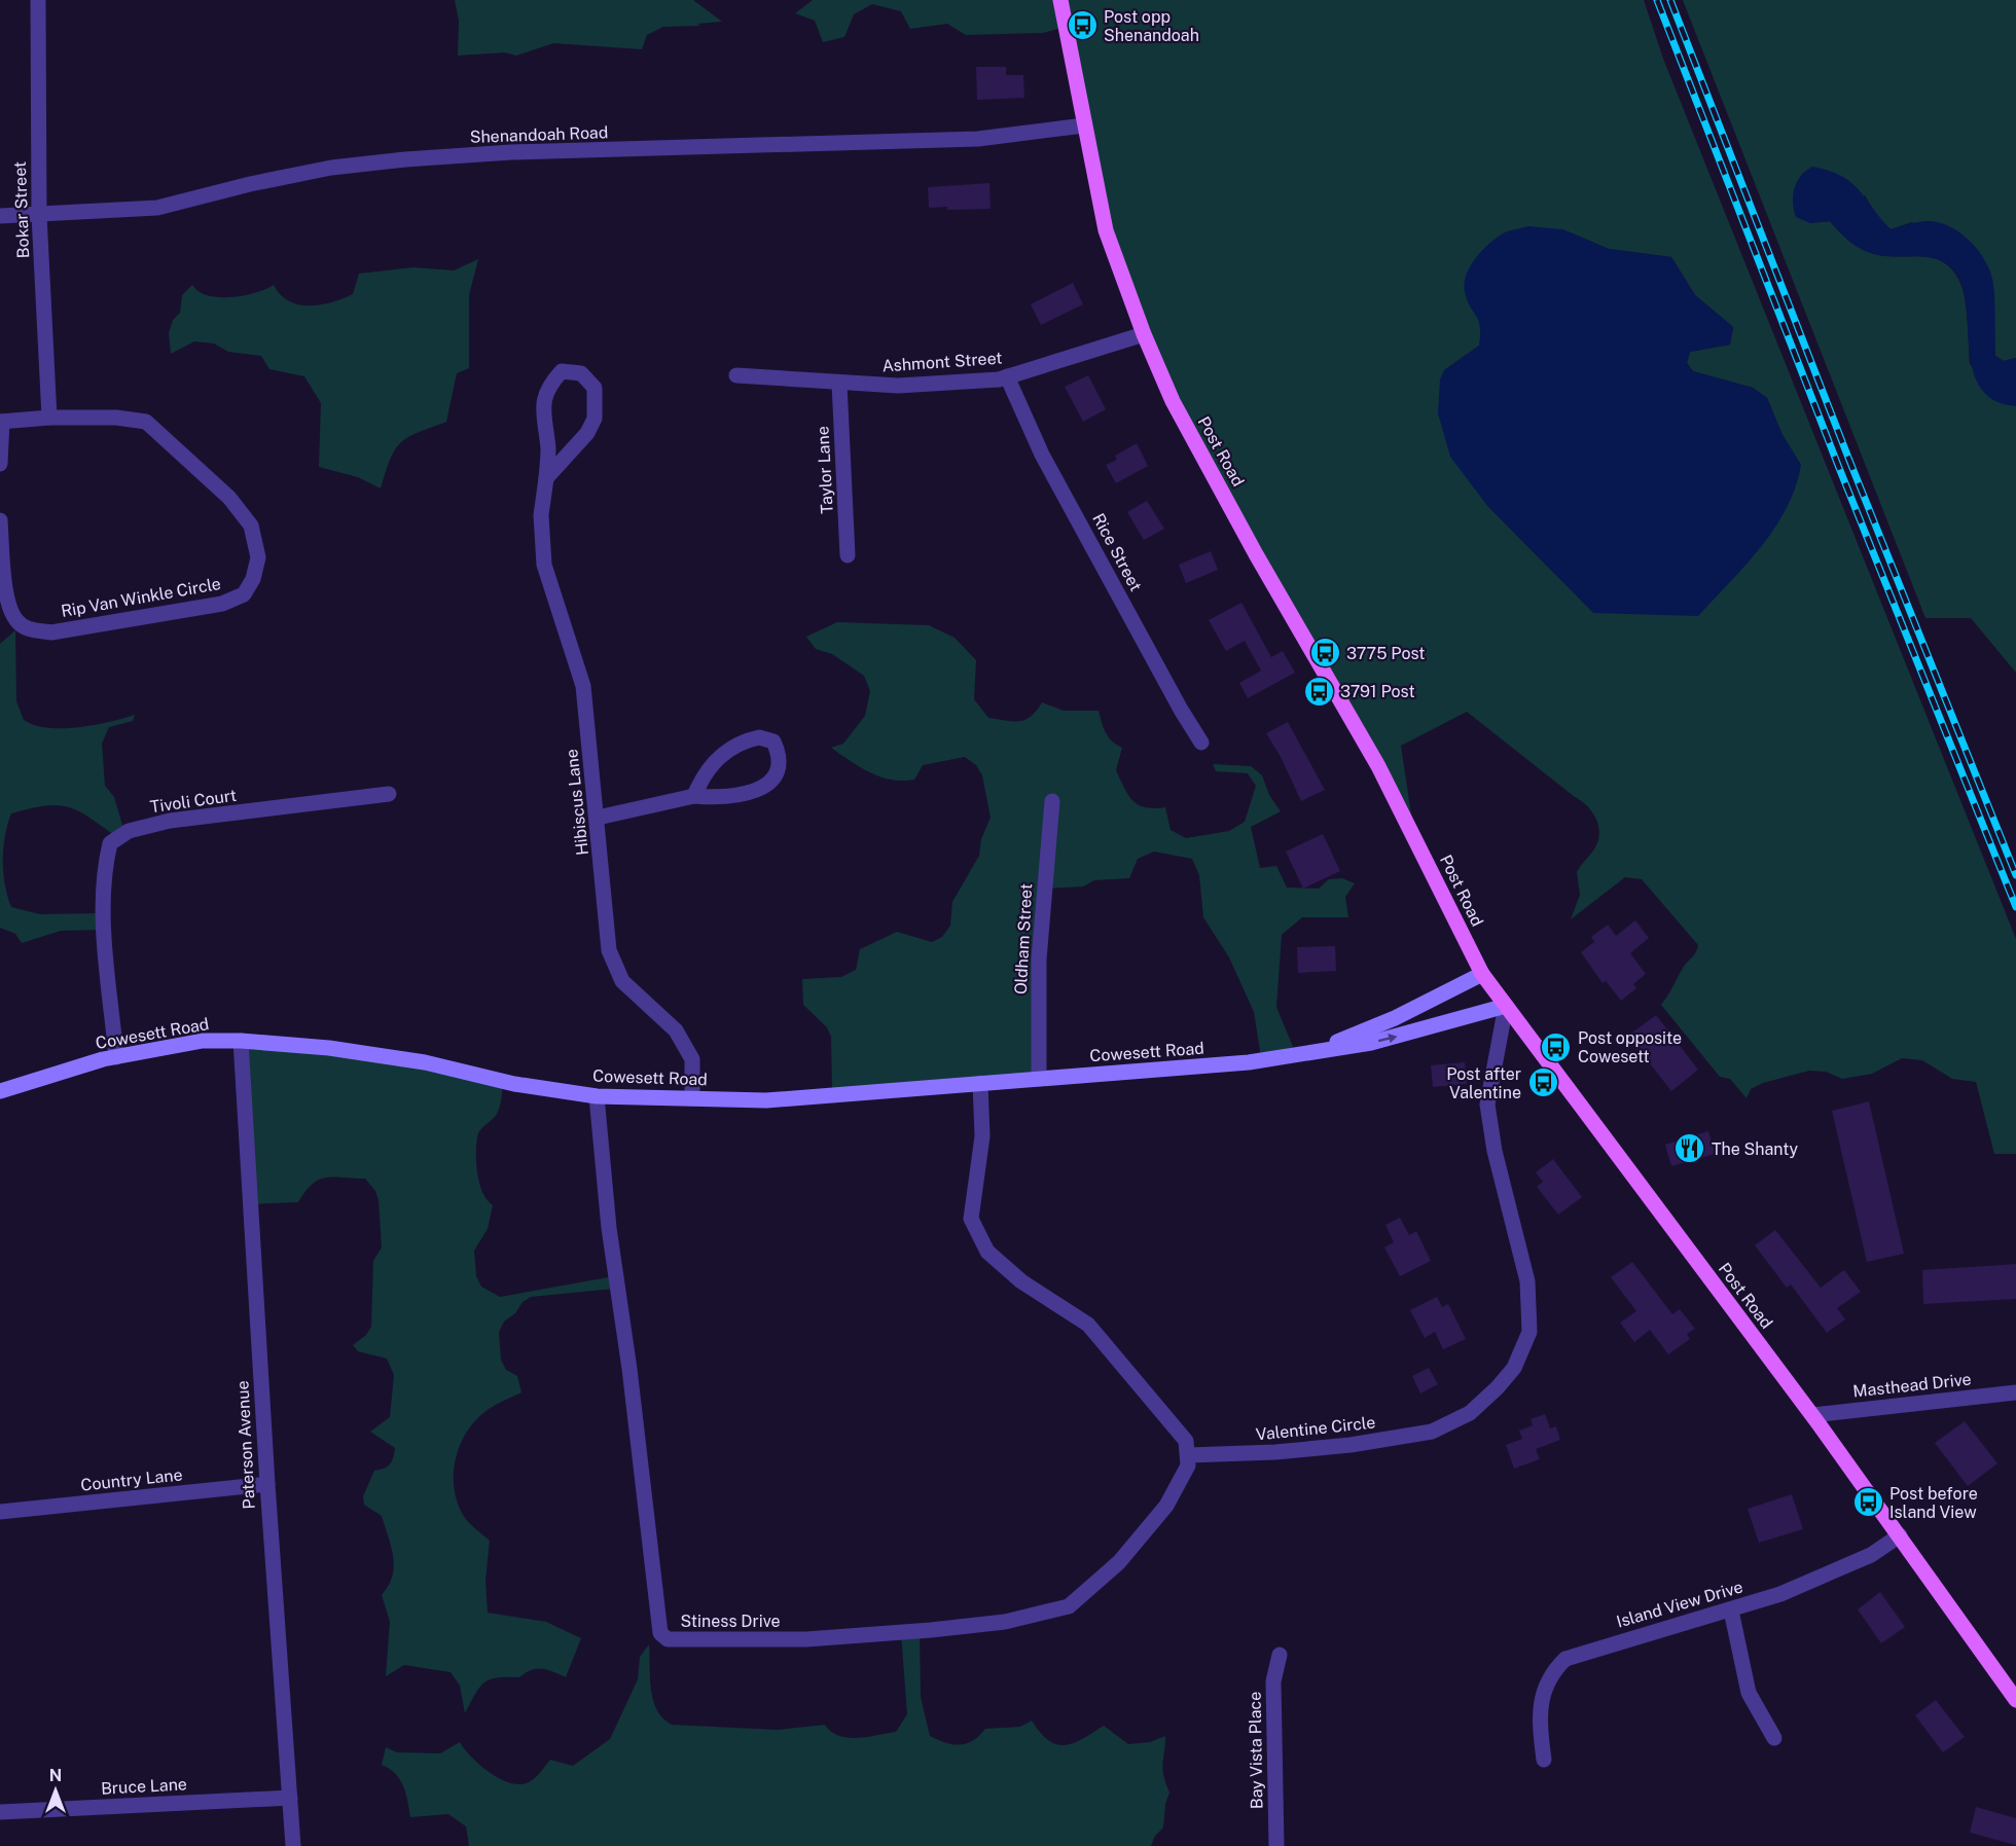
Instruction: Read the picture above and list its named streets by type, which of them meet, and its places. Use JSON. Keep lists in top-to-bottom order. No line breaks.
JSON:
{"streets":{"main road":["Post Road","Cowesett Road"],"street":["Shenandoah Road","Bokar Street","Ashmont Street","Taylor Lane","Rice Street","Rip Van Winkle Circle","Tivoli Court","Hibiscus Lane","Oldham Street","Masthead Drive","Valentine Circle","Paterson Avenue","Country Lane","Island View Drive","Stiness Drive","Bay Vista Place","Bruce Lane"]},"crossings":[["Shenandoah Road","Bokar Street"],["Shenandoah Road","Post Road"],["Bokar Street","Rip Van Winkle Circle"],["Ashmont Street","Post Road"],["Ashmont Street","Taylor Lane"],["Ashmont Street","Rice Street"],["Post Road","Cowesett Road"],["Post Road","Masthead Drive"],["Post Road","Valentine Circle"],["Post Road","Island View Drive"],["Tivoli Court","Cowesett Road"],["Hibiscus Lane","Cowesett Road"],["Oldham Street","Cowesett Road"],["Cowesett Road","Valentine Circle"],["Cowesett Road","Paterson Avenue"],["Cowesett Road","Stiness Drive"],["Valentine Circle","Stiness Drive"],["Paterson Avenue","Country Lane"],["Paterson Avenue","Bruce Lane"]],"places":{"bus stop":["Post opp Shenandoah","3775 Post","3791 Post","Post opposite Cowesett","Post after Valentine","Post before Island View"],"restaurant":["The Shanty"]},"north":"top"}
